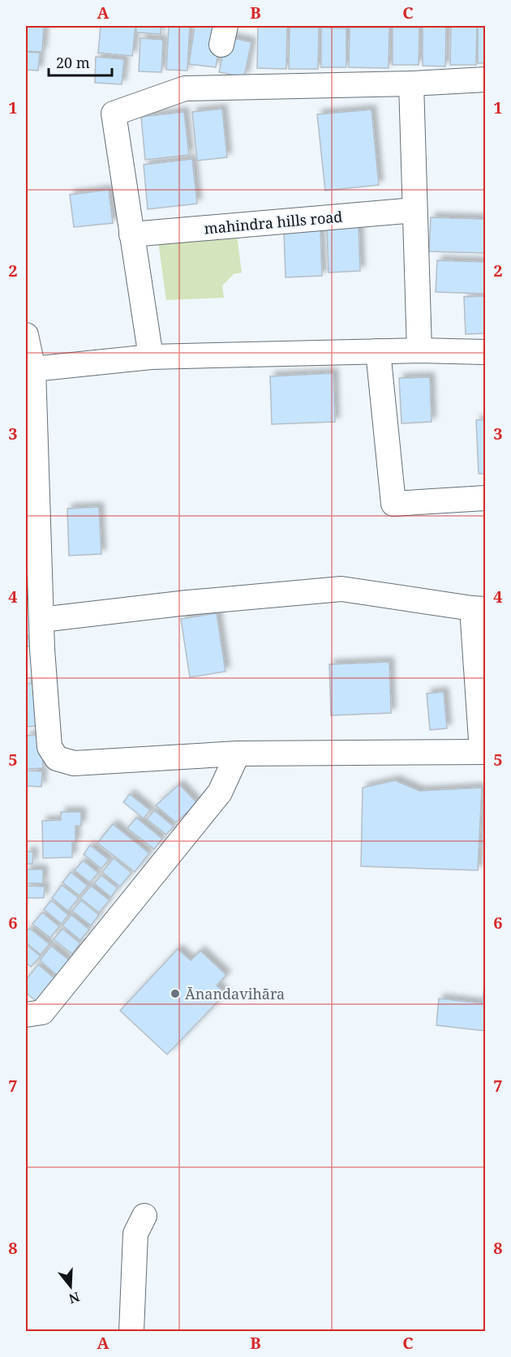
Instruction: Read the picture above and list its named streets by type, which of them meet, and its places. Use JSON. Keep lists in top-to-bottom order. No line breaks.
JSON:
{"streets":{"street":["mahindra hills road"]},"places":["Ānandavihāra"],"scale_bar":"20 m","north":"bottom","grid":{"columns":["A","B","C"],"rows":["1","2","3","4","5","6","7","8"]}}
